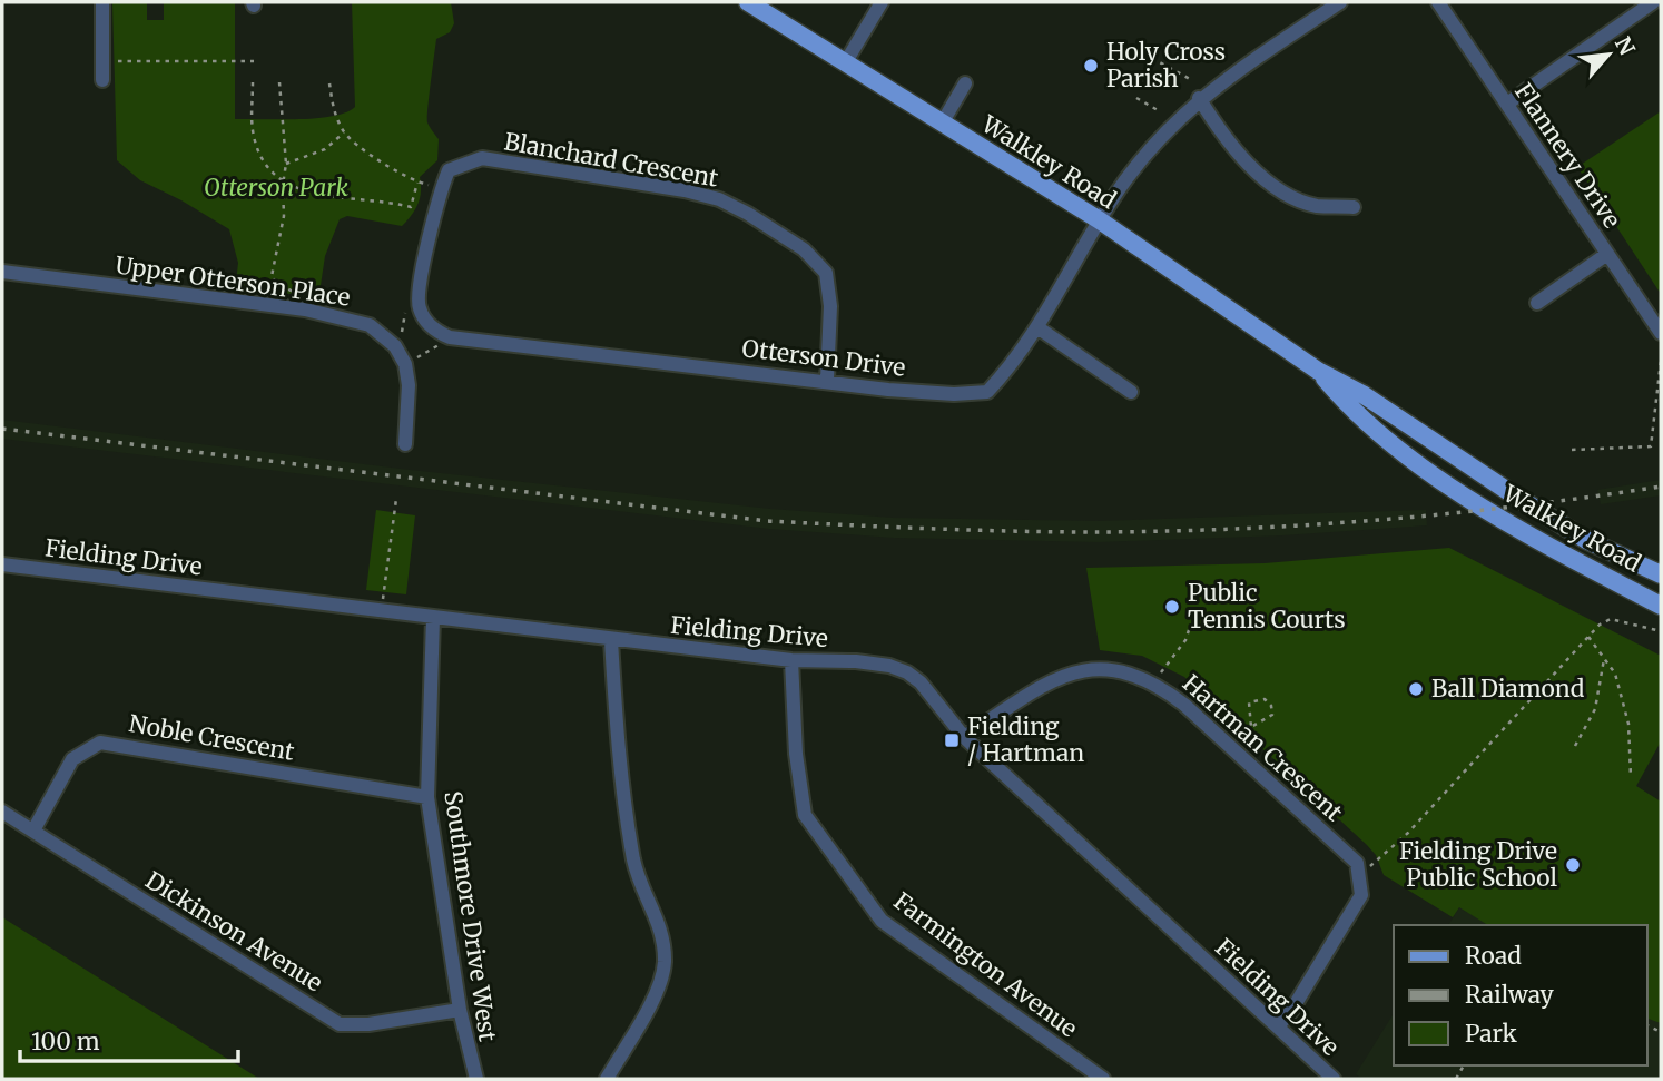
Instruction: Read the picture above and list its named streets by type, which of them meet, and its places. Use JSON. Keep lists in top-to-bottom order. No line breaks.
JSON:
{"streets":{"main road":["Walkley Road"],"street":["Flannery Drive","Blanchard Crescent","Upper Otterson Place","Otterson Drive","Fielding Drive","Noble Crescent","Hartman Crescent","Southmore Drive West","Dickinson Avenue","Farmington Avenue"]},"crossings":[["Blanchard Crescent","Otterson Drive"],["Walkley Road","Otterson Drive"],["Fielding Drive","Hartman Crescent"],["Fielding Drive","Southmore Drive West"],["Fielding Drive","Farmington Avenue"],["Noble Crescent","Southmore Drive West"],["Noble Crescent","Dickinson Avenue"],["Southmore Drive West","Dickinson Avenue"]],"parks":["Otterson Park"],"places":{"other":["Holy Cross Parish","Public Tennis Courts","Ball Diamond","Fielding Drive Public School"],"transit":["Fielding / Hartman"]},"legend":["Road","Railway","Park"],"scale_bar":"100 m","north":"top right"}
